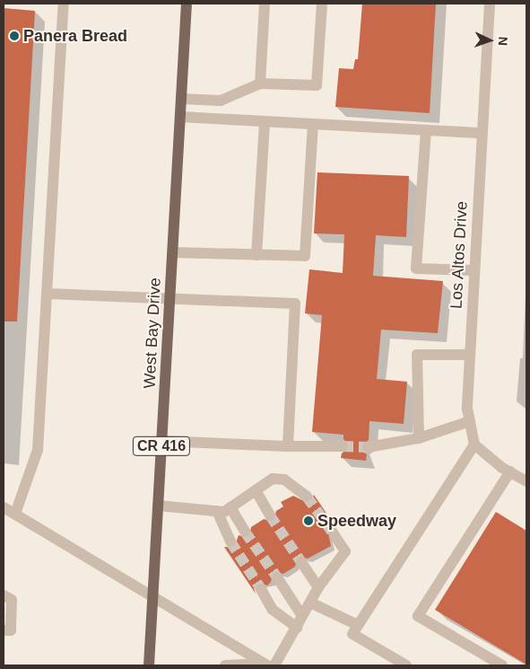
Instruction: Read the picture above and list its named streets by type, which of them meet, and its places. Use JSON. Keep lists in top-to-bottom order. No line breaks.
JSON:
{"streets":{"main road":["West Bay Drive","CR 416"],"street":["Los Altos Drive"]},"places":["Panera Bread","Speedway"],"north":"right"}
